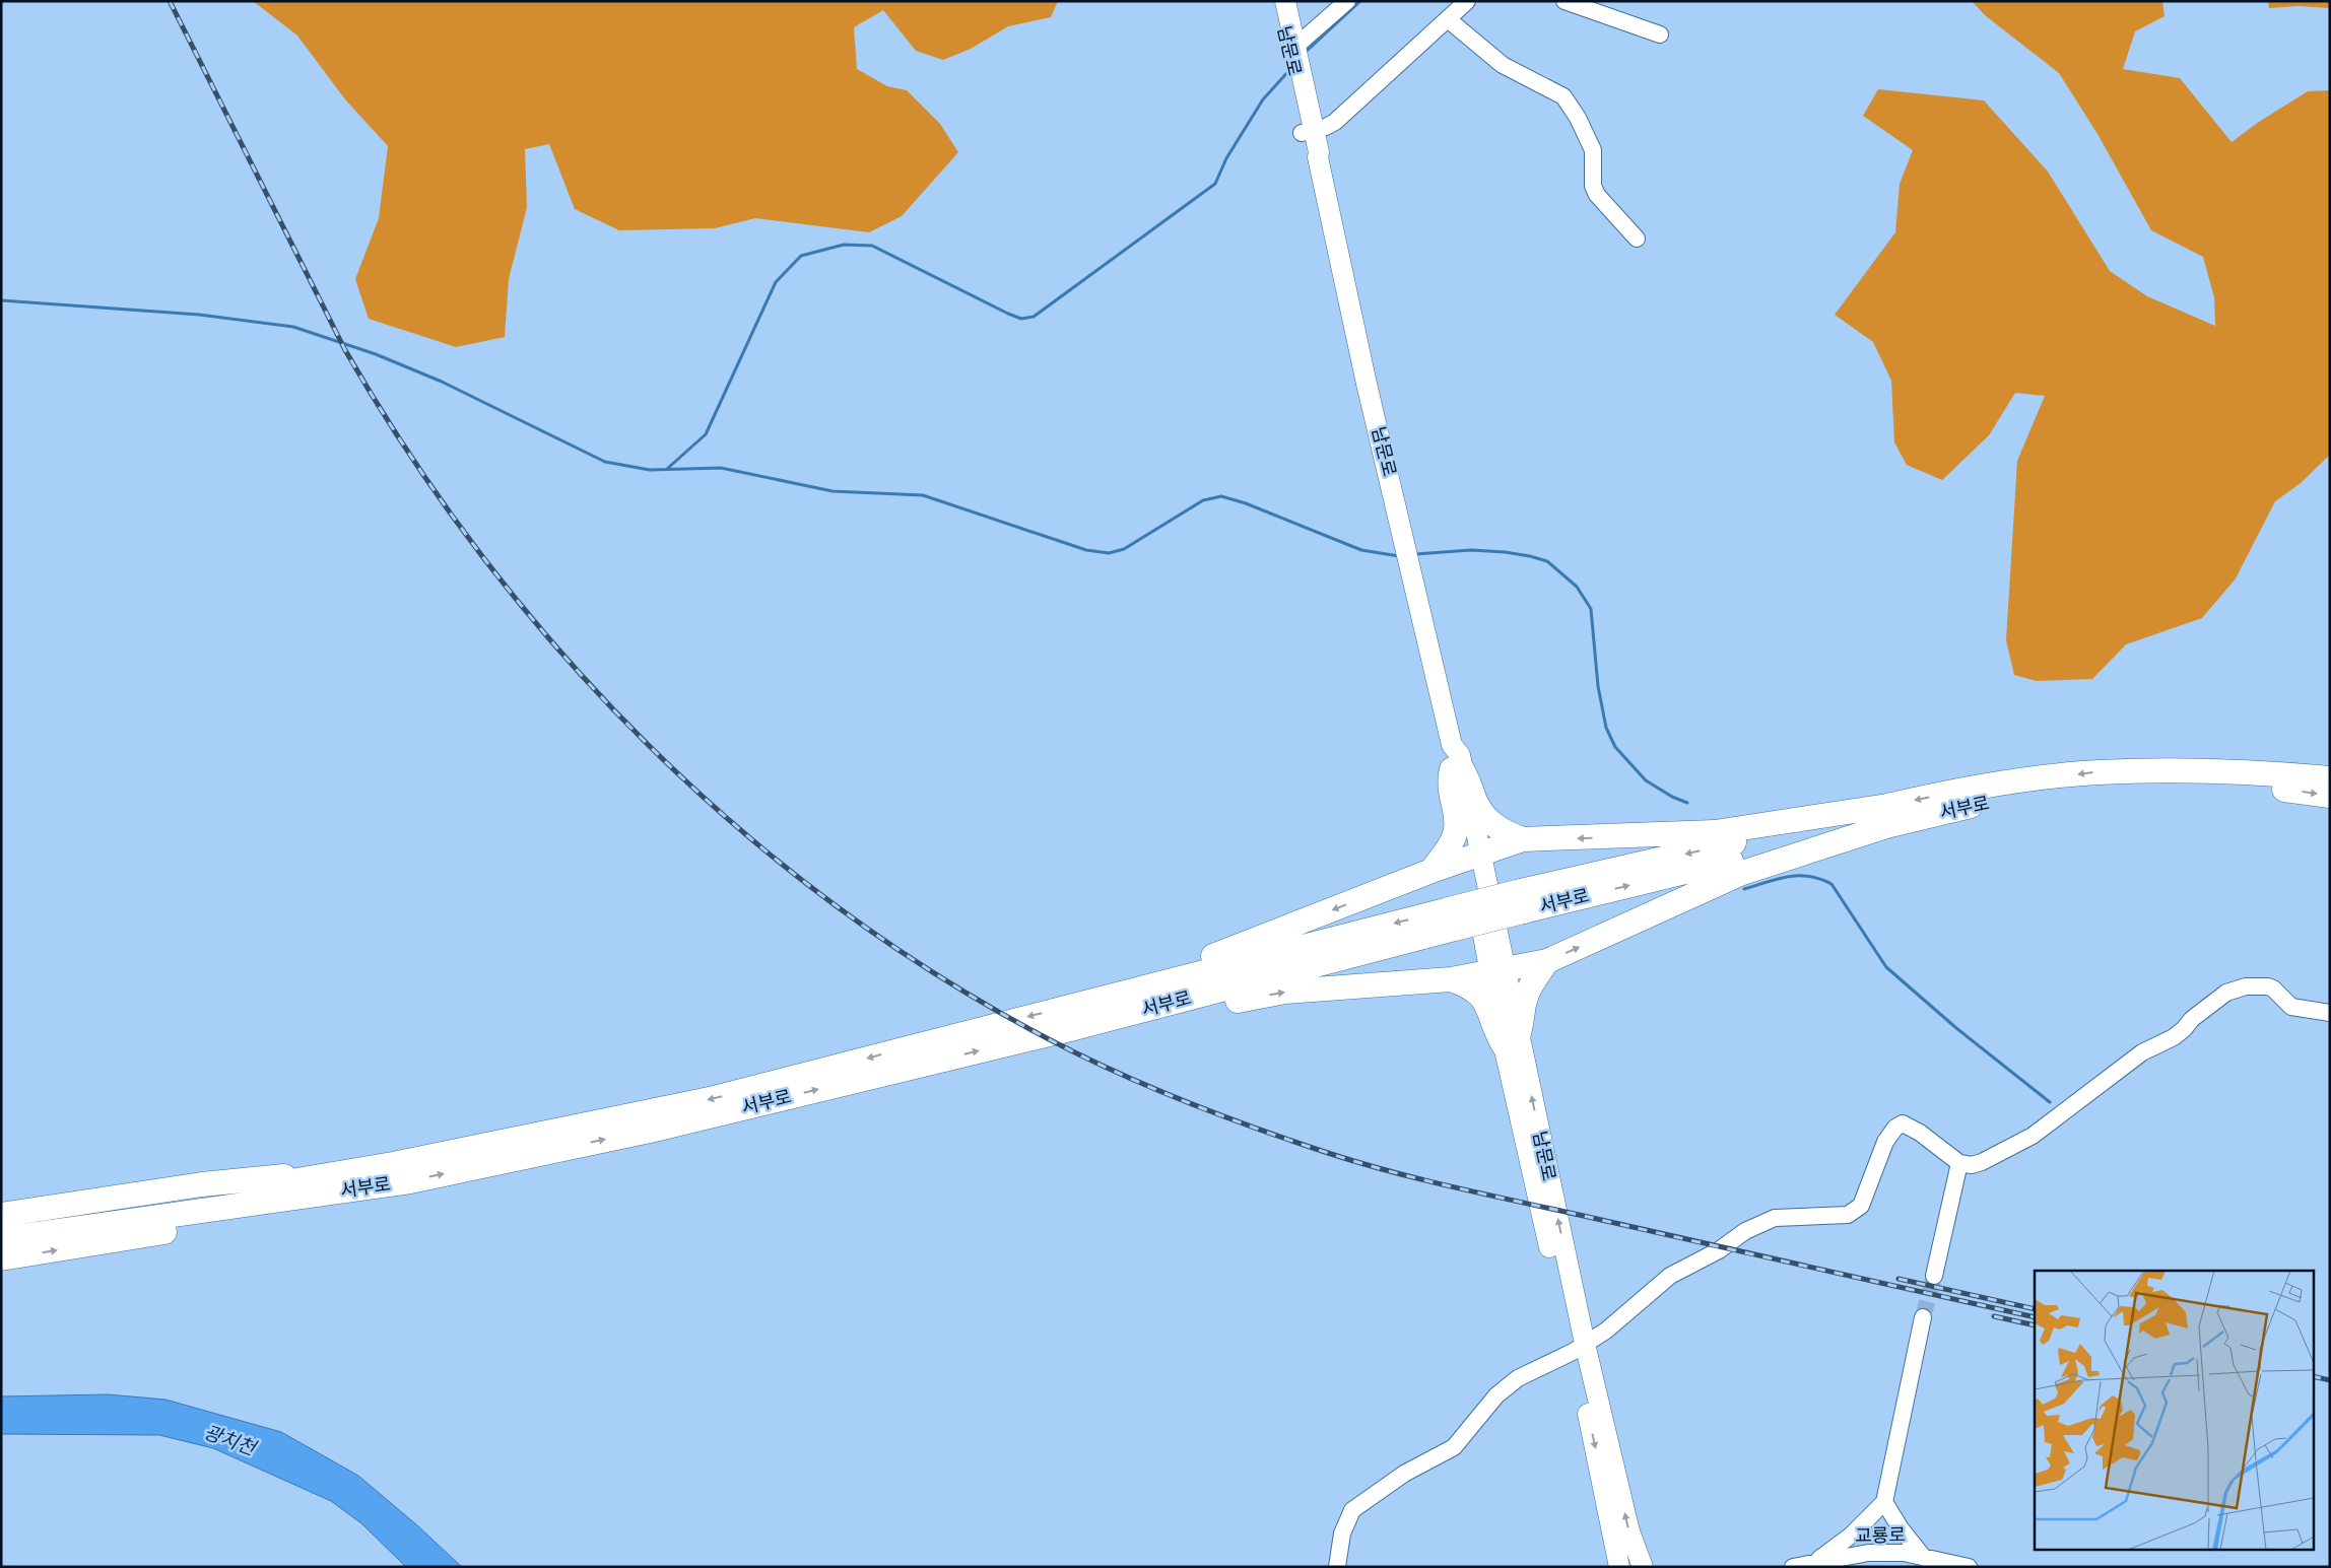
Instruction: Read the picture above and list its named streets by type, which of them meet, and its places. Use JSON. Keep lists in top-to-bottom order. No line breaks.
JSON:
{"streets":{"highway":["서부로"],"main road":["남문로"],"street":["교룡로"]},"water":["광치천"]}
